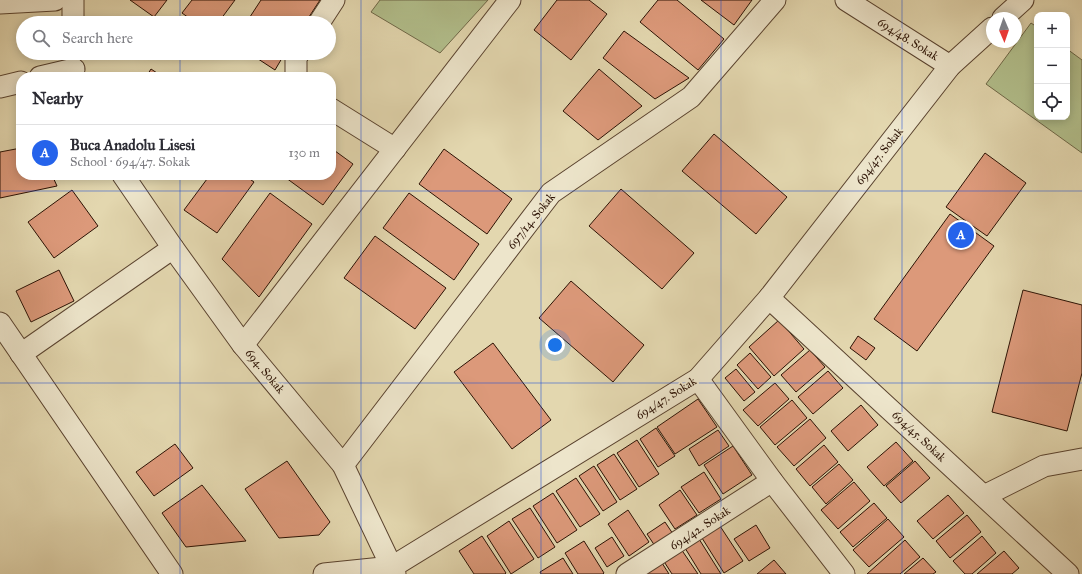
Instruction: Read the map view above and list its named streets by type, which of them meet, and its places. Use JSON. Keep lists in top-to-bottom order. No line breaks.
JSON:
{"streets":{"street":["694/48. Sokak","694/47. Sokak","697/14. Sokak","694. Sokak","694/45. Sokak","694/42. Sokak"]},"crossings":[["694/48. Sokak","694/47. Sokak"],["694/47. Sokak","694. Sokak"],["694/47. Sokak","694/45. Sokak"],["697/14. Sokak","694. Sokak"]],"north":"bottom","page":{"map_buttons":["+","−"],"search":"Search here","heading":"Nearby","list":[{"mark":"A","name":"Buca Anadolu Lisesi","note":"School · 694/47. Sokak","value":"130 m"}],"pins":"A"}}
